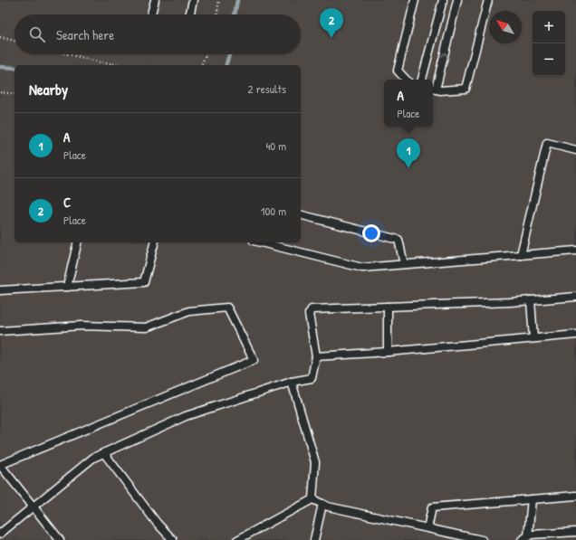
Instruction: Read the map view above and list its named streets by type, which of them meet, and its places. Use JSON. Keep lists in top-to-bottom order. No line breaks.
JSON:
{"north":"top left","page":{"pins":["2","1"],"map_buttons":["+","−"],"search":"Search here","heading":["Nearby","2 results"],"popup":["A","Place"],"list":[{"mark":"1","name":"A","note":"Place","value":"40 m"},{"mark":"2","name":"C","note":"Place","value":"100 m"}]}}
